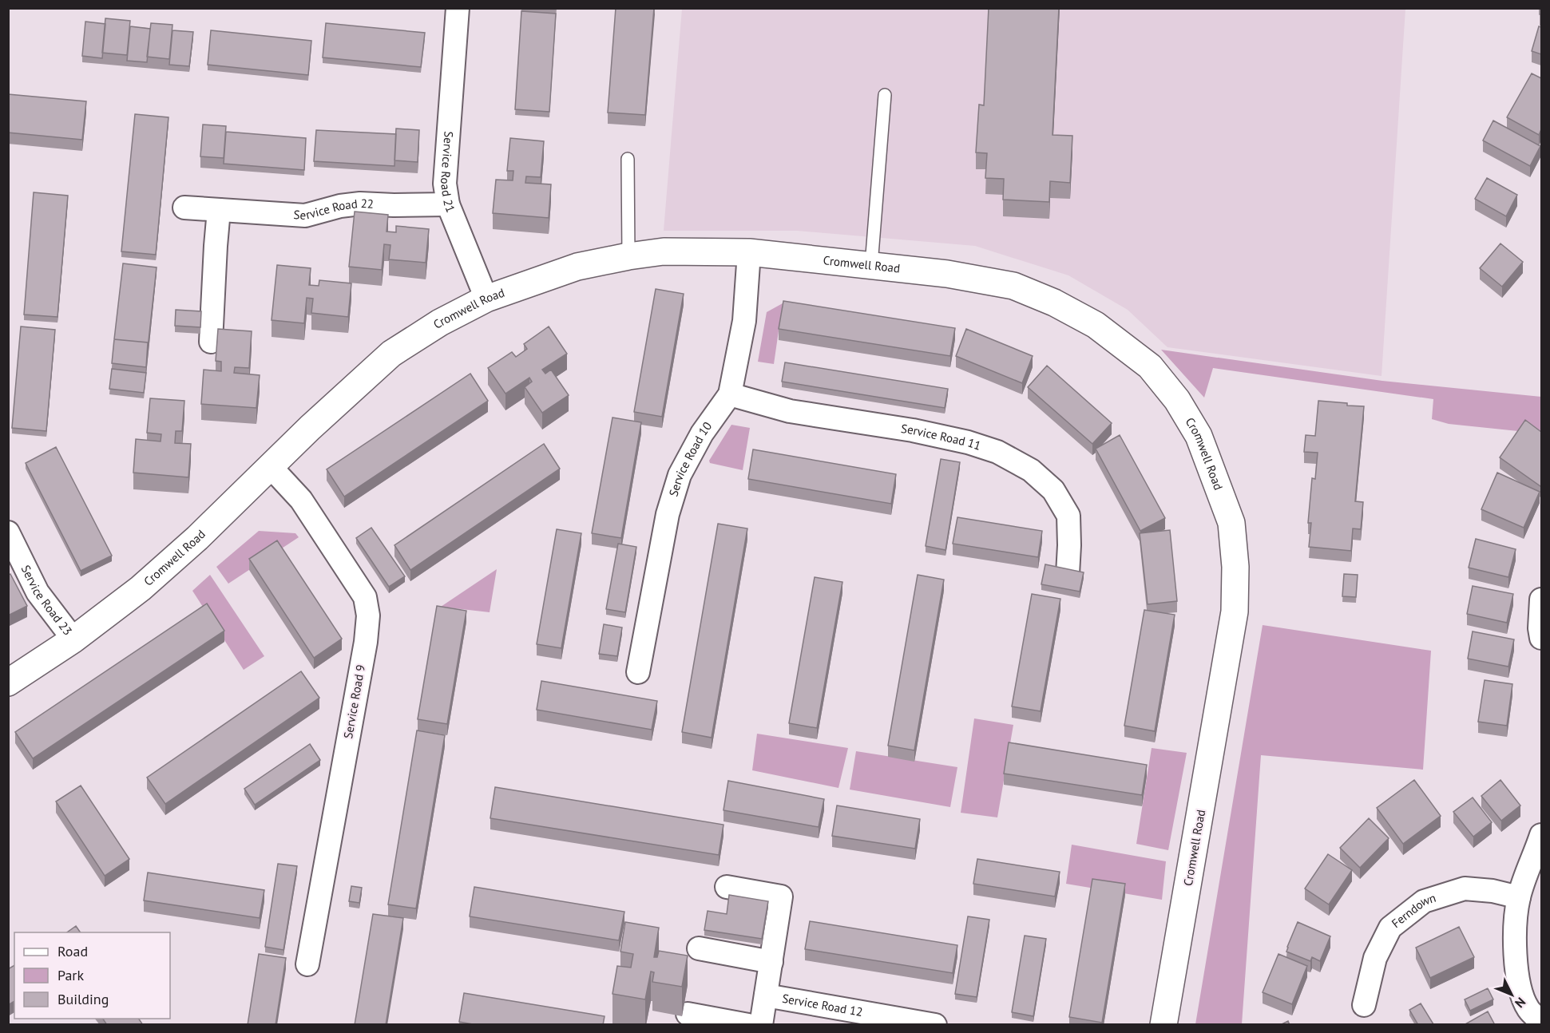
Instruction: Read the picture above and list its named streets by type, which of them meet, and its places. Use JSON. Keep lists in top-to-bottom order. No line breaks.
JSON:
{"streets":{"street":["Service Road 21","Service Road 22","Cromwell Road","Service Road 11","Service Road 10","Service Road 23","Service Road 9","Ferndown","Service Road 12"]},"crossings":[["Service Road 21","Service Road 22"],["Service Road 21","Cromwell Road"],["Cromwell Road","Service Road 10"],["Cromwell Road","Service Road 23"],["Cromwell Road","Service Road 9"],["Service Road 11","Service Road 10"]],"legend":["Road","Park","Building"],"north":"bottom right"}
